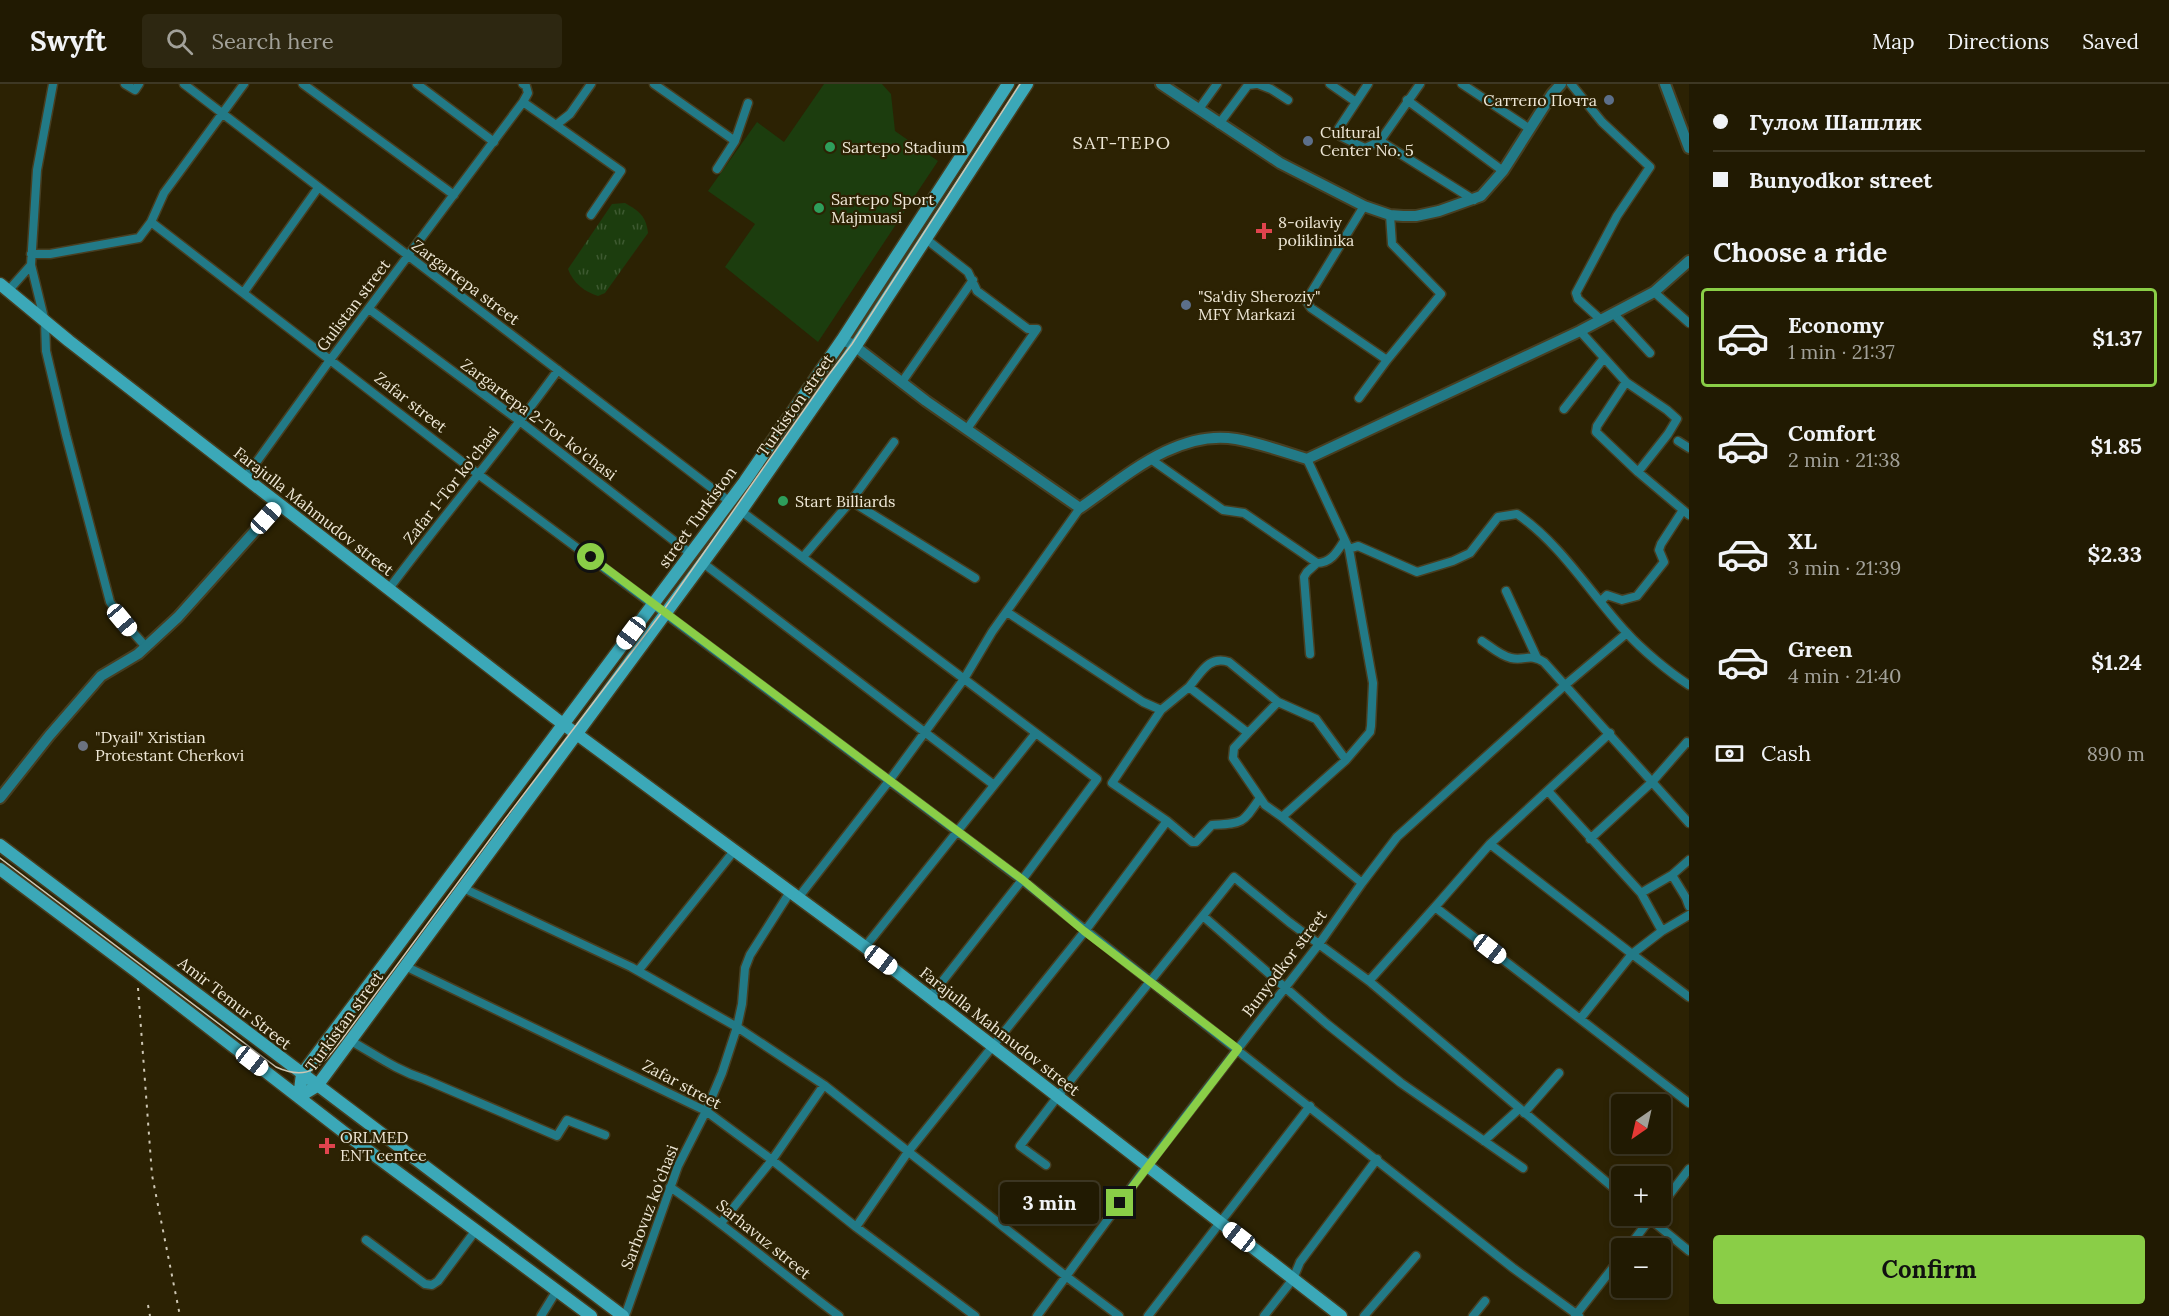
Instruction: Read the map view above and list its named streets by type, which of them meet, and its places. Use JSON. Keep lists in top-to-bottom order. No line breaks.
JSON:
{"streets":{"main road":["Turkiston street","Farajulla Mahmudov street","street Turkiston","Amir Temur Street","Turkistan street"],"street":["Zargartepa street","Gulistan street","Zafar street","Zargartepa 2-Tor ko'chasi","Zafar 1-Tor ko'chasi","Bunyodkor street","Sarhovuz ko'chasi","Sarhavuz street"]},"crossings":[["Zargartepa street","Gulistan street"],["Zargartepa street","Zafar 1-Tor ko'chasi"],["Zargartepa street","street Turkiston"],["Gulistan street","Zafar street"],["Gulistan street","Zargartepa 2-Tor ko'chasi"],["Gulistan street","Farajulla Mahmudov street"],["Zafar street","Turkiston street"],["Zafar street","Zafar 1-Tor ko'chasi"],["Zafar street","street Turkiston"],["Zafar street","Bunyodkor street"],["Zafar street","Turkistan street"],["Zafar street","Sarhovuz ko'chasi"],["Turkiston street","Farajulla Mahmudov street"],["Turkiston street","Turkistan street"],["Zargartepa 2-Tor ko'chasi","Zafar 1-Tor ko'chasi"],["Zargartepa 2-Tor ko'chasi","street Turkiston"],["Zafar 1-Tor ko'chasi","Farajulla Mahmudov street"],["Farajulla Mahmudov street","street Turkiston"],["Farajulla Mahmudov street","Bunyodkor street"],["Farajulla Mahmudov street","Turkistan street"],["Farajulla Mahmudov street","Sarhovuz ko'chasi"],["street Turkiston","Turkistan street"],["Amir Temur Street","Turkistan street"],["Amir Temur Street","Sarhovuz ko'chasi"],["Sarhovuz ko'chasi","Sarhavuz street"]],"districts":["SAT-TEPO"],"places":{"other":["Саттепо Почта","Cultural Center No. 5","Sartepo Stadium","Sartepo Sport Majmuasi","\"Sa'diy Sheroziy\" MFY Markazi","Start Billiards","\"Dyail\" Xristian Protestant Cherkovi"],"health":["8-oilaviy poliklinika","ORLMED ENT centee"]},"north":"bottom left","page":{"header":"Swyft","search":"Search here","nav":["Map","Directions","Saved"],"banner":["Гулом Шашлик","Bunyodkor street"],"heading":"Choose a ride","list":[{"name":"Economy","note":"1 min · 21:37","value":"$1.37"},{"name":"Comfort","note":"2 min · 21:38","value":"$1.85"},{"name":"XL","note":"3 min · 21:39","value":"$2.33"},{"name":"Green","note":"4 min · 21:40","value":"$1.24"}],"pay":["Cash","890 m"],"map_buttons":["+","−"],"bubble":"3 min","buttons":"Confirm"}}
